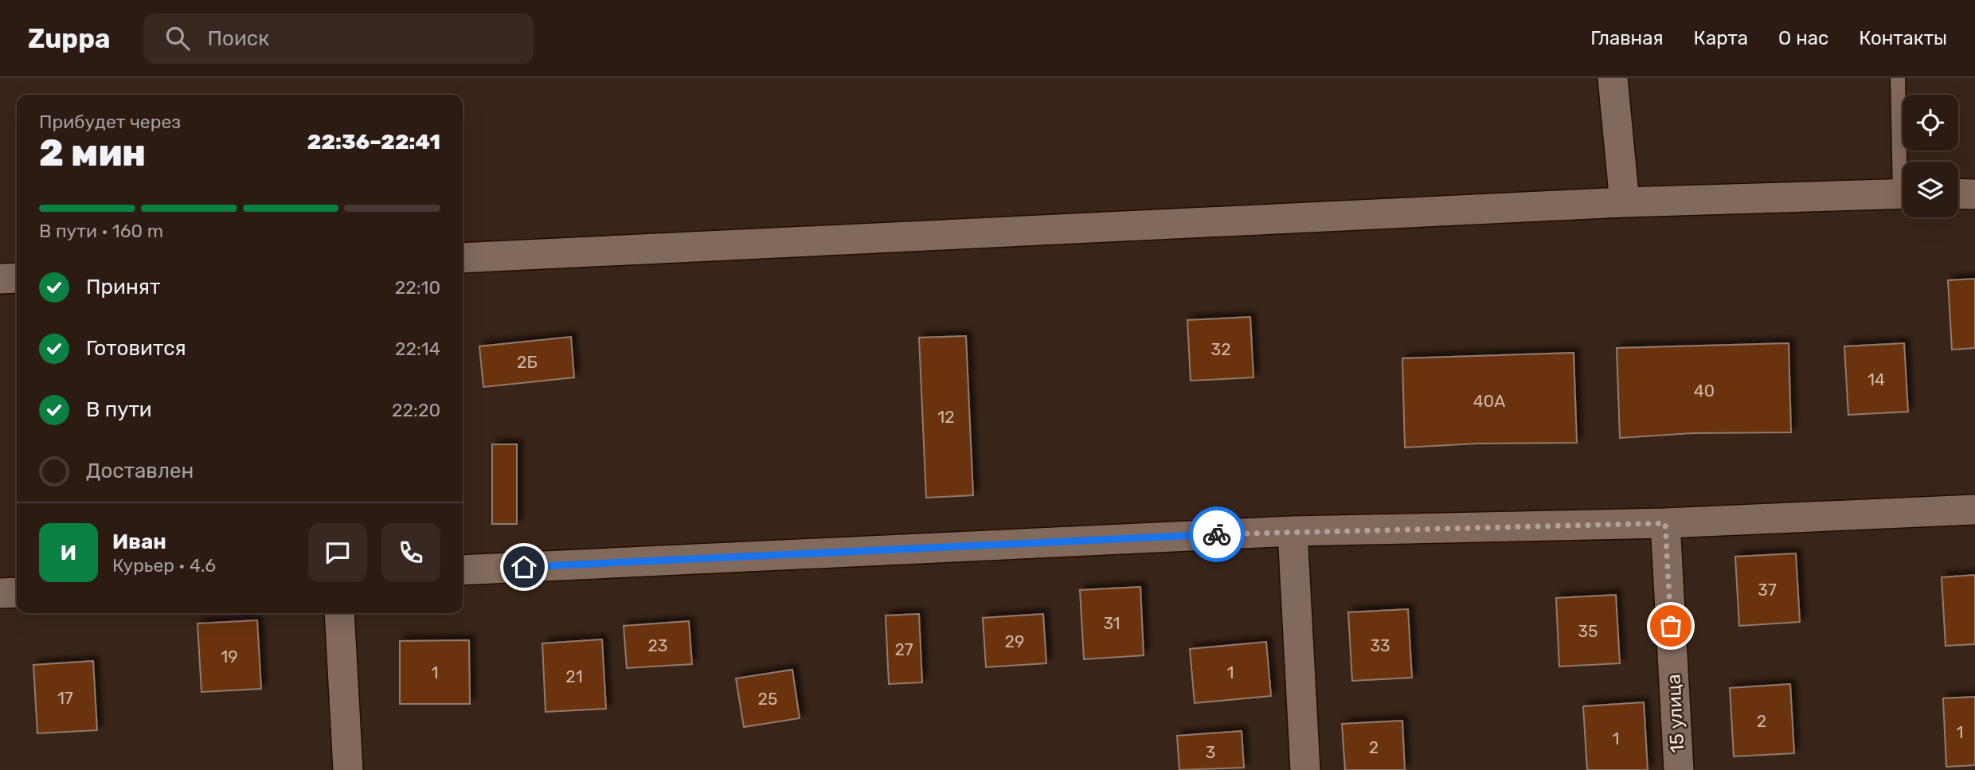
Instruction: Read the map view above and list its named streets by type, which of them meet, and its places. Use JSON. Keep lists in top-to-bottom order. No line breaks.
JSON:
{"streets":{"street":["15 улица"]},"house_numbers":["32","2Б","14","40","40А","12","37","31","35","29","23","33","27","19","1","1","21","17","25","2","1","1","2","3"],"page":{"header":"Zuppa","search":"Поиск","nav":["Главная","Карта","О нас","Контакты"],"heading":["2 мин","Прибудет через","22:36–22:41"],"panel":["Иван","Курьер · 4.6"],"bar":"В пути · 160 m","list":[["Принят","22:10"],["Готовится","22:14"],["В пути","22:20"],"Доставлен"],"round":"И"}}
